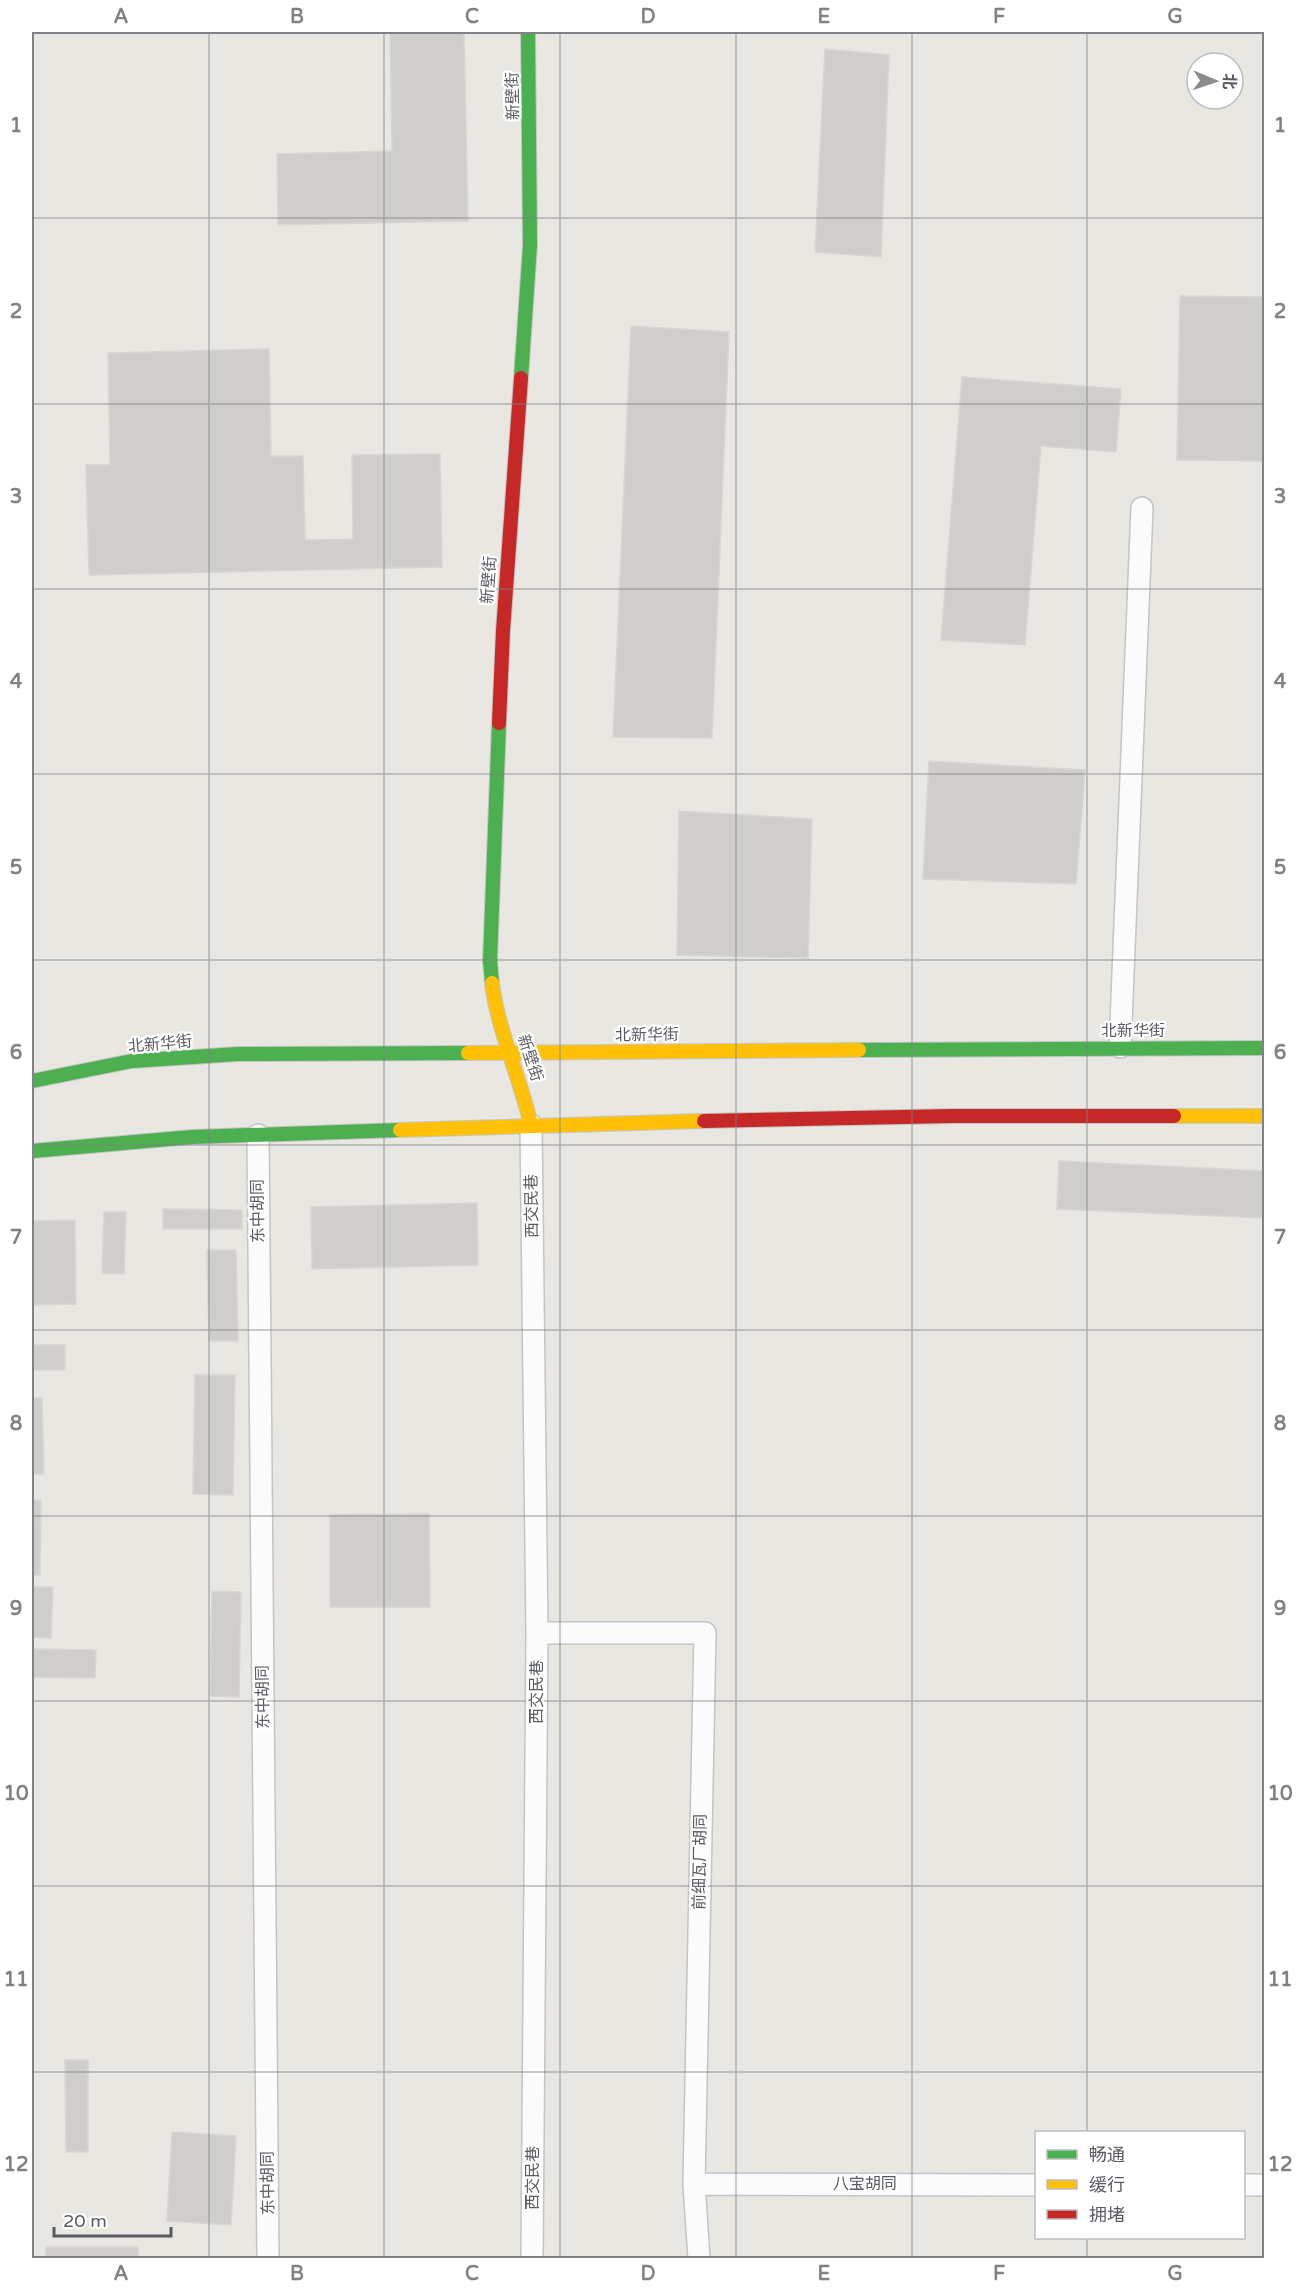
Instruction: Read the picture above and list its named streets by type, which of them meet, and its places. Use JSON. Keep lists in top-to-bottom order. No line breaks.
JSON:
{"streets":{"street":["新壁街","北新华街"],"lane":["西交民巷","东中胡同","前细瓦厂胡同","八宝胡同"]},"crossings":[["新壁街","北新华街"],["新壁街","西交民巷"],["西交民巷","前细瓦厂胡同"],["前细瓦厂胡同","八宝胡同"]],"legend":["畅通","缓行","拥堵"],"scale_bar":"20 m","north":"right","grid":{"columns":["A","B","C","D","E","F","G"],"rows":["1","2","3","4","5","6","7","8","9","10","11","12"]}}
